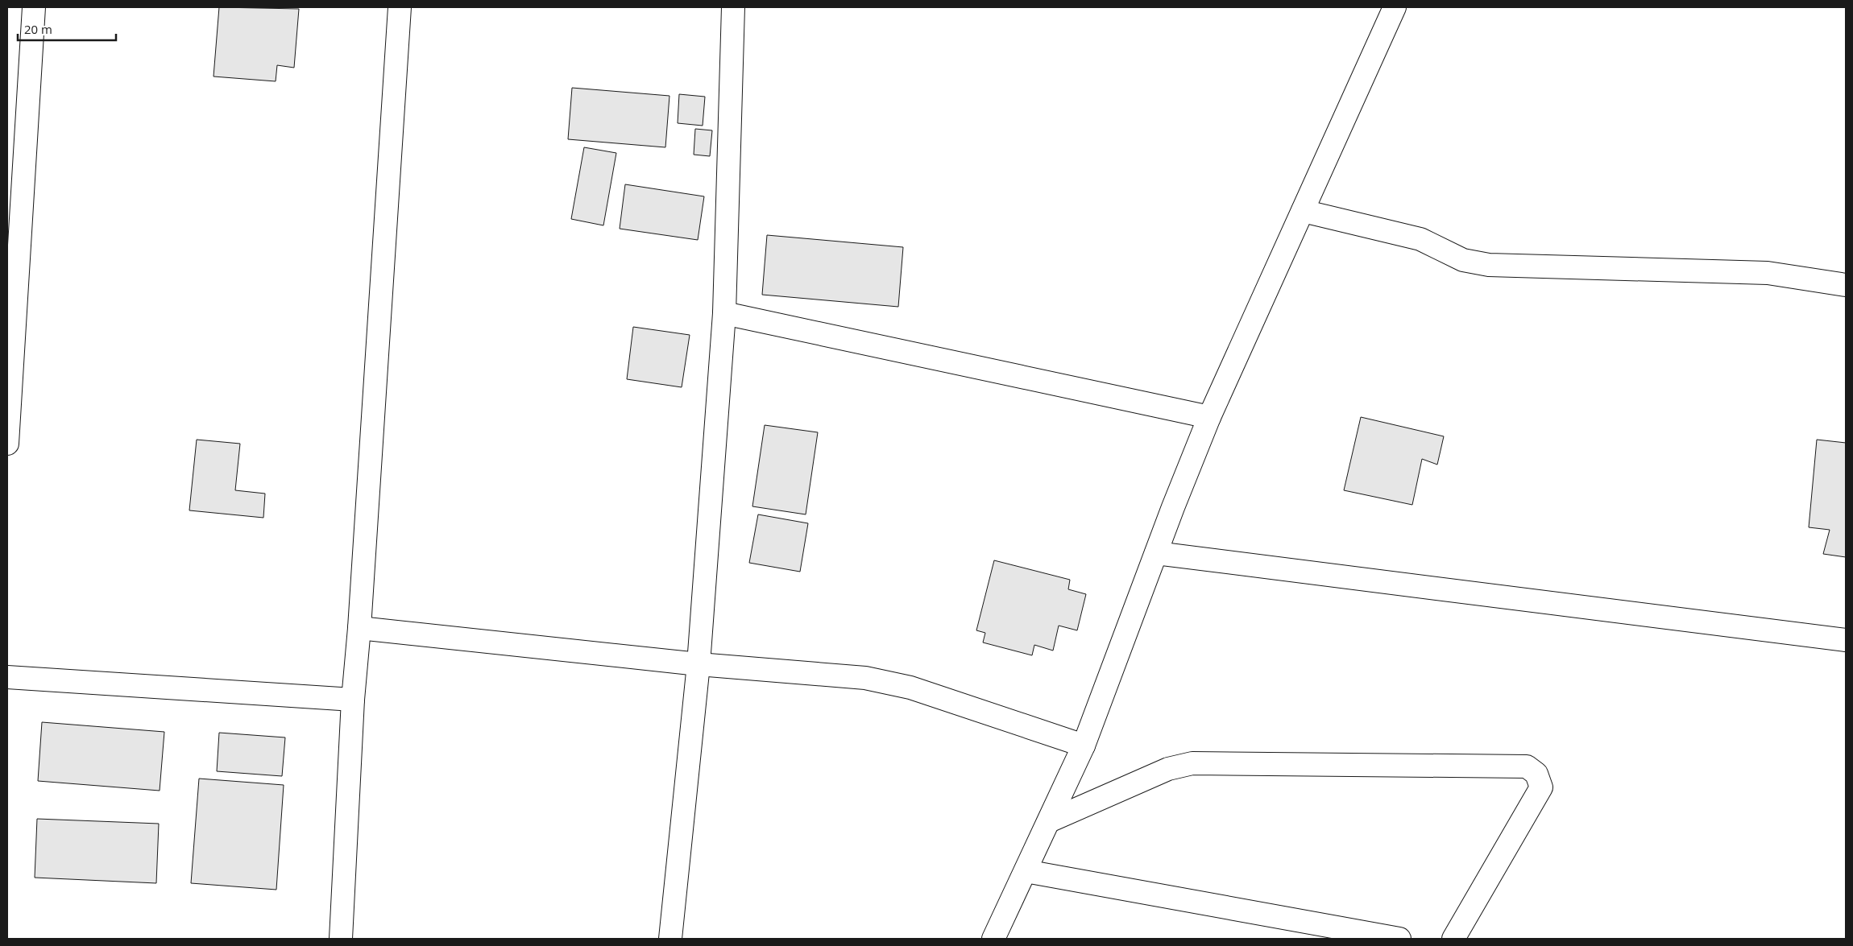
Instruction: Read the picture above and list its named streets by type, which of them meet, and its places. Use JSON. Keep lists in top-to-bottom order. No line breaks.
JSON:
{"scale_bar":"20 m"}
